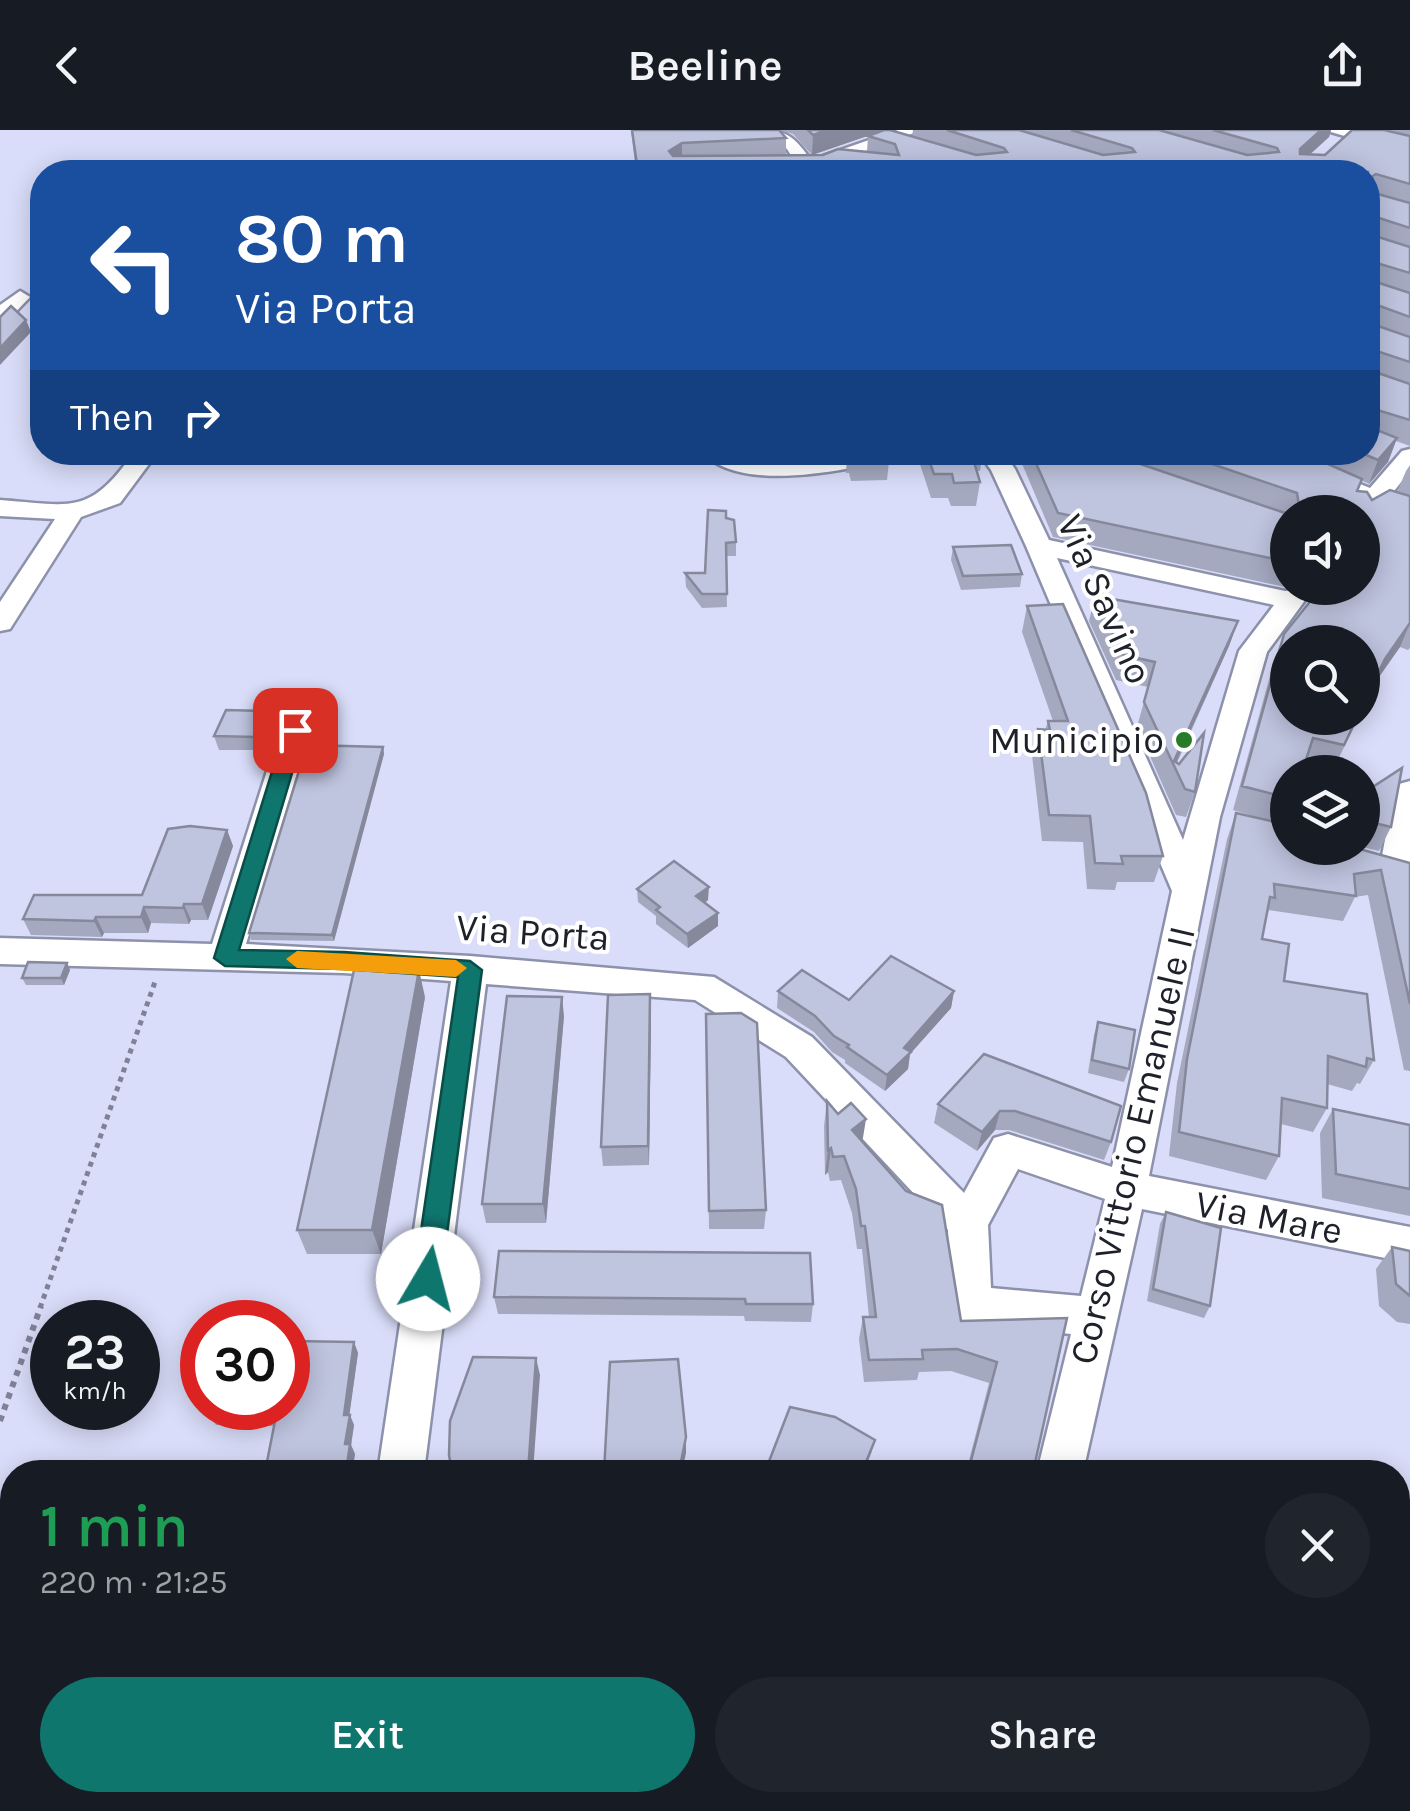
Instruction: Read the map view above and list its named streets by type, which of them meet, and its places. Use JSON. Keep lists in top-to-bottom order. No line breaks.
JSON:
{"streets":{"street":["Via Savino","Via Porta","Corso Vittorio Emanuele II","Via Mare"]},"crossings":[["Via Savino","Corso Vittorio Emanuele II"],["Via Porta","Via Mare"],["Corso Vittorio Emanuele II","Via Mare"]],"places":["Municipio"],"page":{"header":"Beeline","turn":["80 m","Via Porta"],"then":"Then","speed":"23 km/h","limit":"30","heading":["1 min","220 m · 21:25"],"buttons":["Exit","Share"]}}
